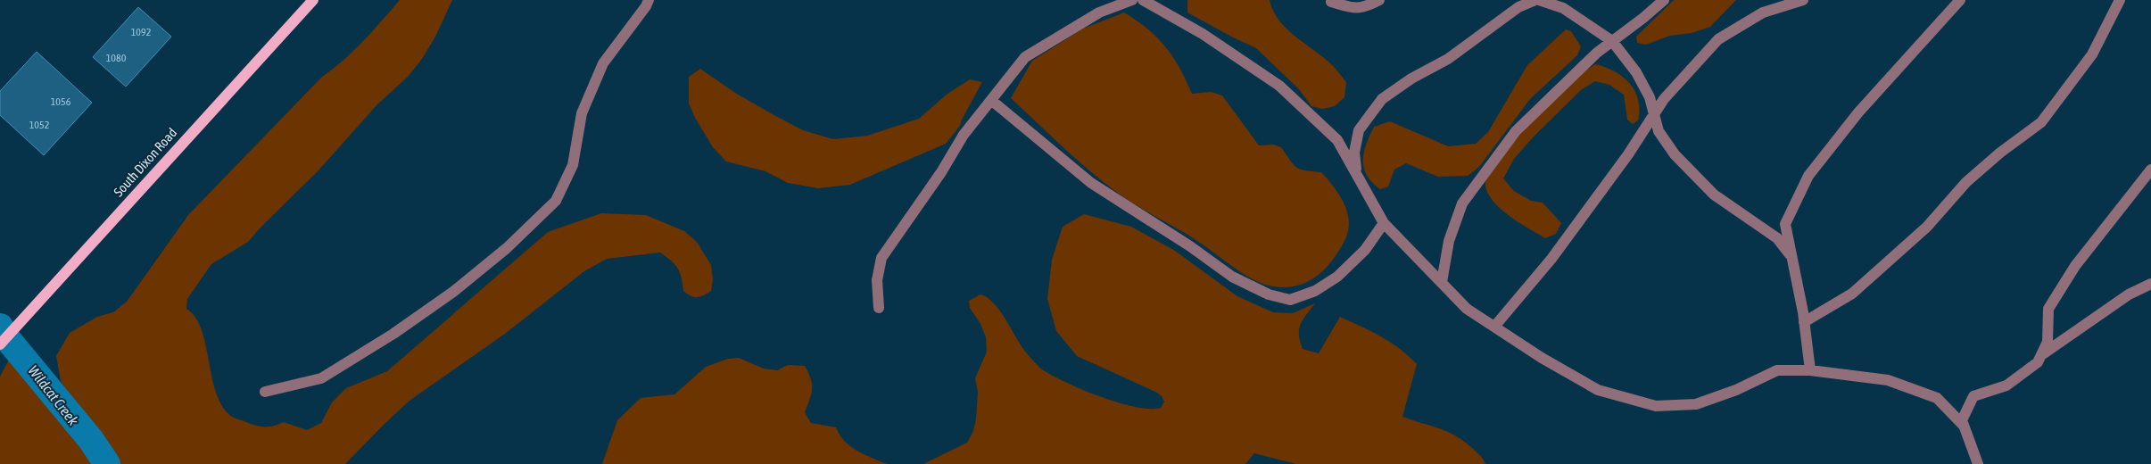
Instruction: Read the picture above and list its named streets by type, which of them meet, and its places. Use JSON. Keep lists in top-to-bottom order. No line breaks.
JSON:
{"streets":{"main road":["South Dixon Road"]},"water":["Wildcat Creek"],"house_numbers":["1092","1080","1056","1052"]}
